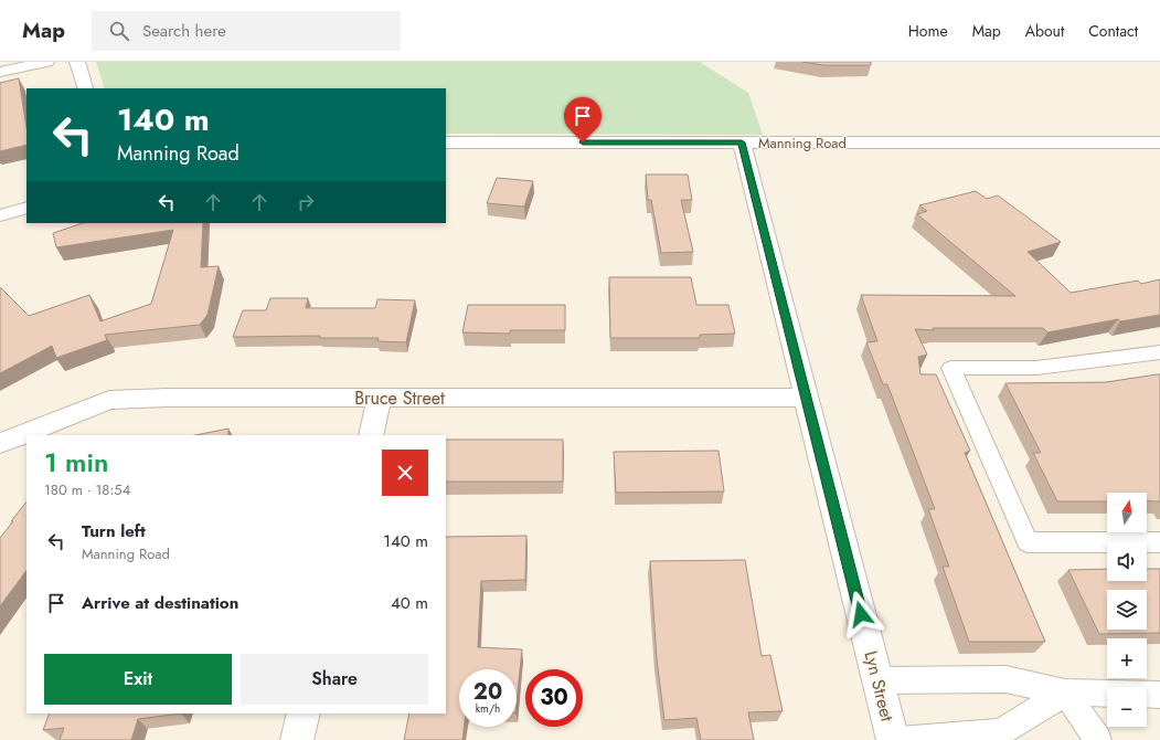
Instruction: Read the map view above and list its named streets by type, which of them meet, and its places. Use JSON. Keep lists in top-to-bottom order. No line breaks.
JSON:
{"streets":{"street":["Manning Road","Bruce Street","Lyn Street"]},"crossings":[["Manning Road","Lyn Street"],["Bruce Street","Lyn Street"]],"north":"top","page":{"header":"Map","search":"Search here","nav":["Home","Map","About","Contact"],"turn":["140 m","Manning Road"],"heading":["1 min","180 m · 18:54"],"map_buttons":["+","−"],"list":[{"name":"Turn left","note":"Manning Road","value":"140 m"},{"name":"Arrive at destination","value":"40 m"}],"buttons":["Exit","Share"],"speed":"20 km/h","limit":"30"}}
